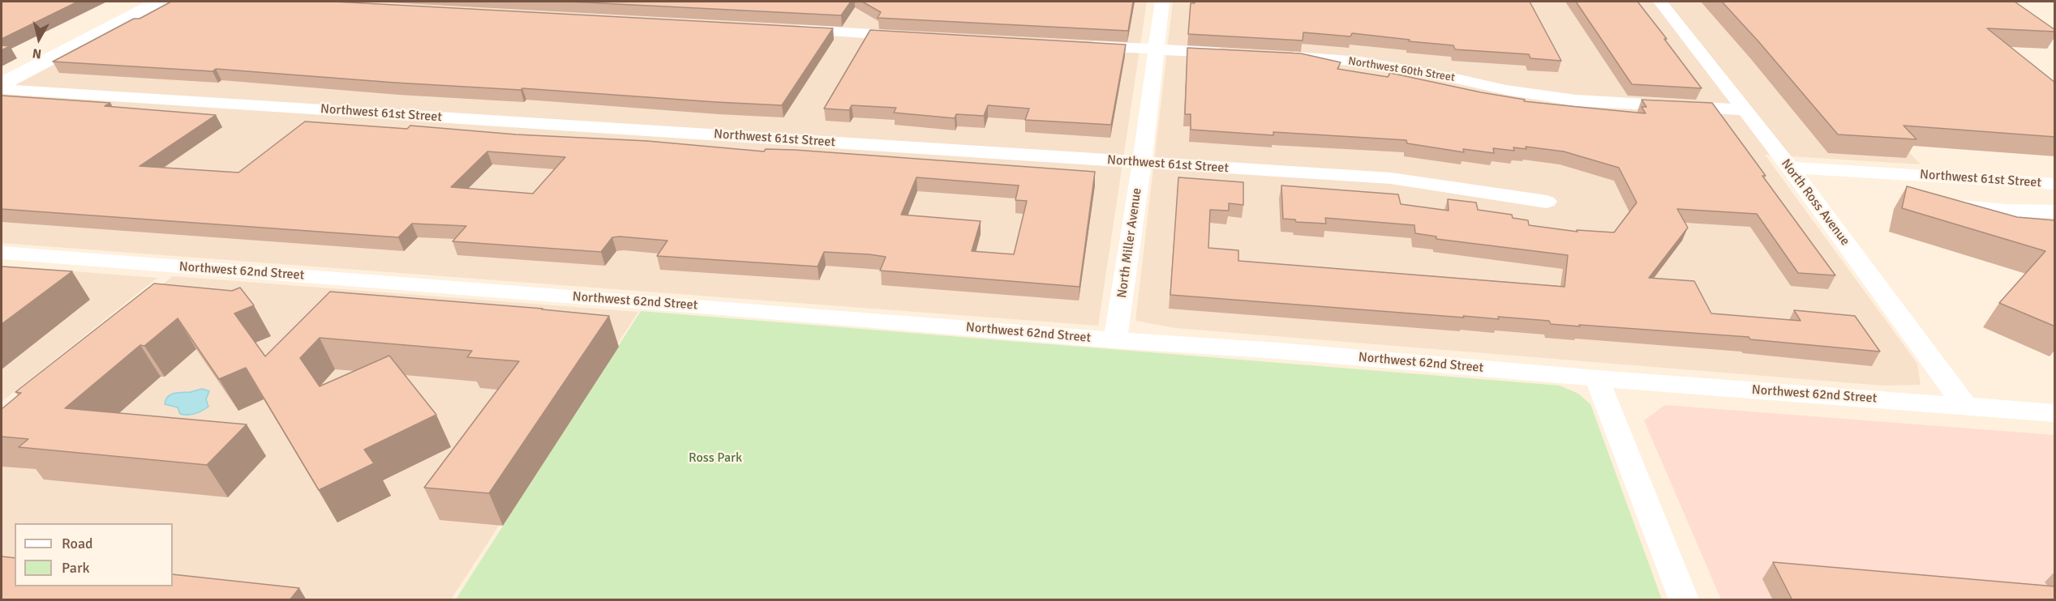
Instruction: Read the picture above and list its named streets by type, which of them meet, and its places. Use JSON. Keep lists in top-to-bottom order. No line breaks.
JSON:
{"streets":{"street":["Northwest 60th Street","Northwest 61st Street","North Ross Avenue","North Miller Avenue","Northwest 62nd Street"]},"crossings":[["Northwest 60th Street","North Ross Avenue"],["Northwest 61st Street","North Ross Avenue"],["Northwest 61st Street","North Miller Avenue"],["North Ross Avenue","Northwest 62nd Street"],["North Miller Avenue","Northwest 62nd Street"]],"parks":["Ross Park"],"legend":["Road","Park"],"north":"bottom"}
